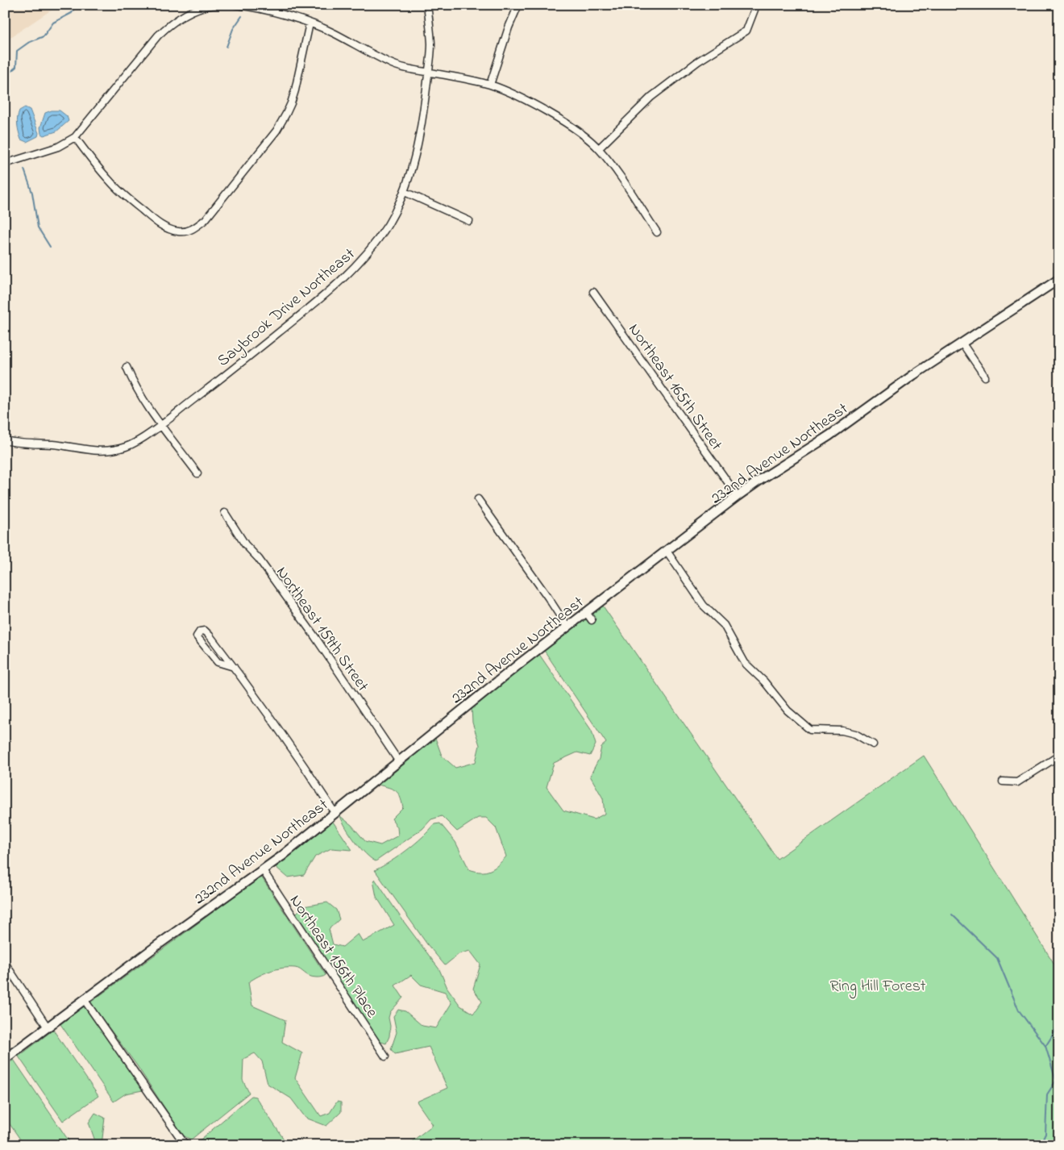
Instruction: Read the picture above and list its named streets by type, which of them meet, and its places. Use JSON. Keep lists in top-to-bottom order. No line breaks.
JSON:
{"streets":{"street":["Saybrook Drive Northeast","Northeast 165th Street","232nd Avenue Northeast","Northeast 159th Street","Northeast 156th Place"]},"crossings":[["Northeast 165th Street","232nd Avenue Northeast"],["232nd Avenue Northeast","Northeast 159th Street"],["232nd Avenue Northeast","Northeast 156th Place"]],"parks":["Ring Hill Forest"]}
